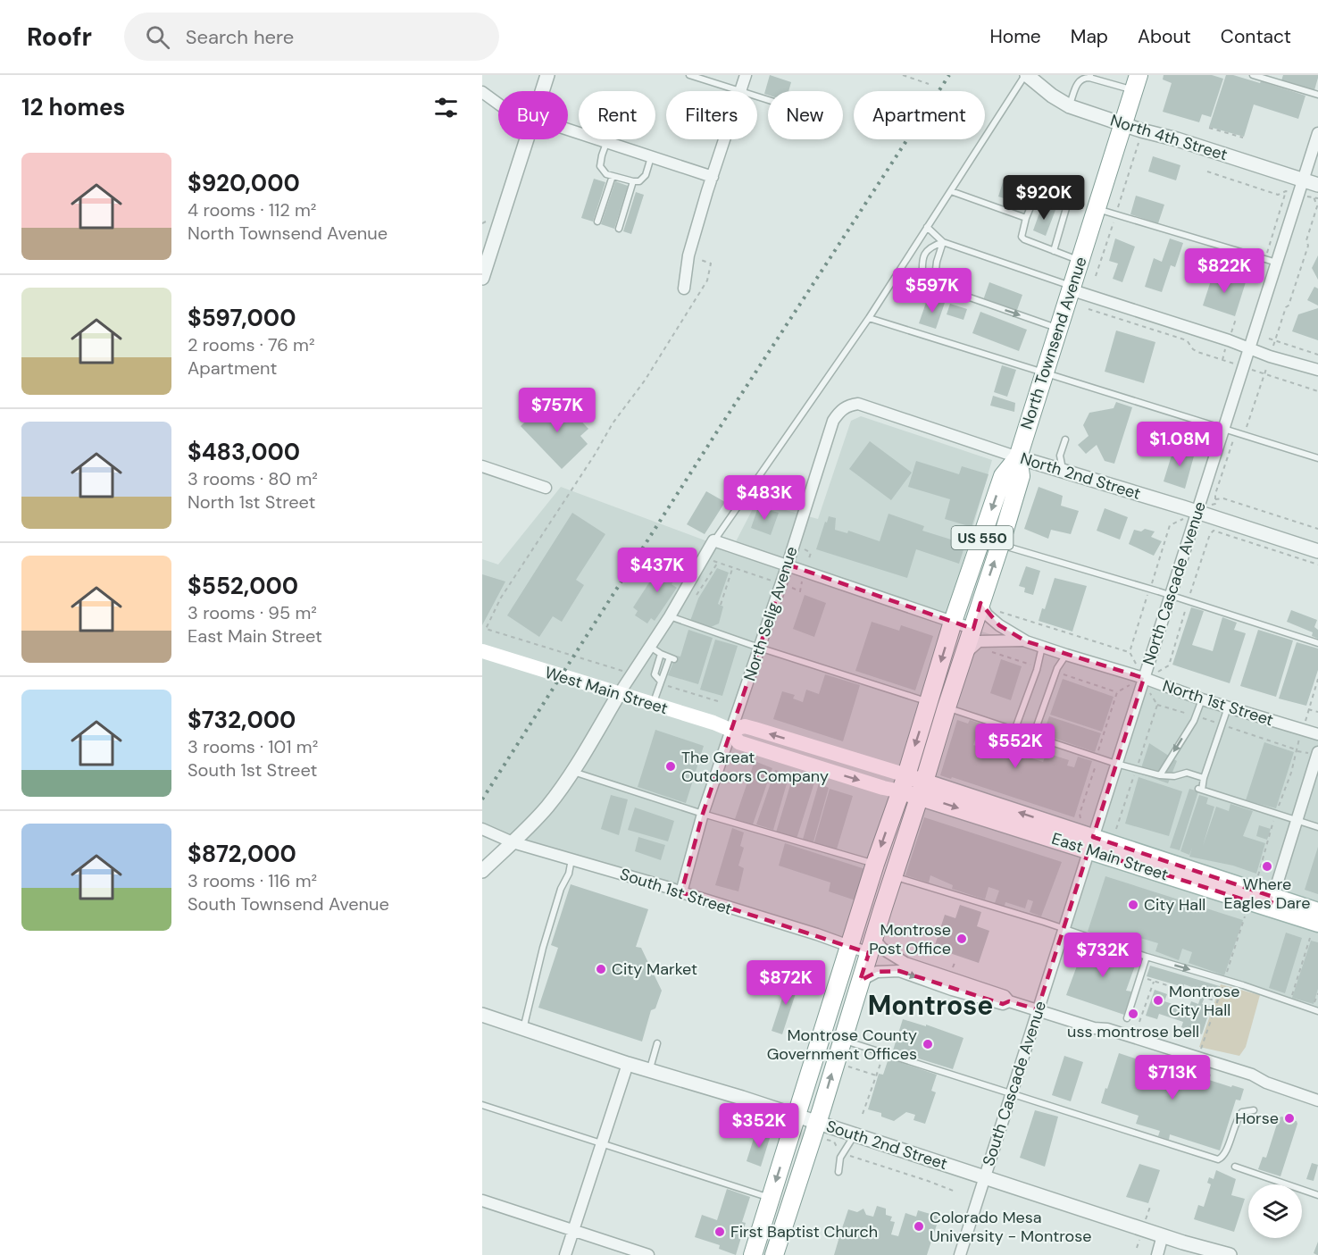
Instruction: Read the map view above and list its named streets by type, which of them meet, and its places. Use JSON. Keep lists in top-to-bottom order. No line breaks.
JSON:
{"streets":{"highway":["North Townsend Avenue","US 550"],"main road":["West Main Street","East Main Street"],"street":["North 4th Street","North 2nd Street","North Cascade Avenue","North Selig Avenue","North 1st Street","South 1st Street","South Cascade Avenue","South 2nd Street"]},"crossings":[["North 4th Street","North Townsend Avenue"],["North 4th Street","North Cascade Avenue"],["North Townsend Avenue","North 2nd Street"],["North Townsend Avenue","US 550"],["North Townsend Avenue","West Main Street"],["North Townsend Avenue","North 1st Street"],["North Townsend Avenue","East Main Street"],["North 2nd Street","North Cascade Avenue"],["North 2nd Street","North Selig Avenue"],["US 550","West Main Street"],["US 550","East Main Street"],["US 550","South 1st Street"],["US 550","South 2nd Street"],["North Cascade Avenue","North 1st Street"],["North Cascade Avenue","East Main Street"],["North Cascade Avenue","South Cascade Avenue"],["North Selig Avenue","West Main Street"],["North Selig Avenue","South 1st Street"],["West Main Street","East Main Street"],["East Main Street","South Cascade Avenue"],["South 1st Street","South Cascade Avenue"],["South Cascade Avenue","South 2nd Street"]],"districts":["Montrose"],"places":["The Great Outdoors Company","Where Eagles Dare","City Hall","Montrose Post Office","City Market","Montrose City Hall","uss montrose bell","Montrose County Government Offices","Horse","Colorado Mesa University - Montrose","First Baptist Church"],"page":{"header":"Roofr","search":"Search here","nav":["Home","Map","About","Contact"],"heading":"12 homes","chip":["Buy","Rent","Filters","New","Apartment"],"list":[{"name":"$920,000","note":"4 rooms · 112 m² · North Townsend Avenue"},{"name":"$597,000","note":"2 rooms · 76 m² · Apartment"},{"name":"$483,000","note":"3 rooms · 80 m² · North 1st Street"},{"name":"$552,000","note":"3 rooms · 95 m² · East Main Street"},{"name":"$732,000","note":"3 rooms · 101 m² · South 1st Street"},{"name":"$872,000","note":"3 rooms · 116 m² · South Townsend Avenue"}],"price":["$920K","$822K","$597K","$757K","$1.08M","$483K","$437K","$552K","$732K","$872K","$713K","$352K"]}}
